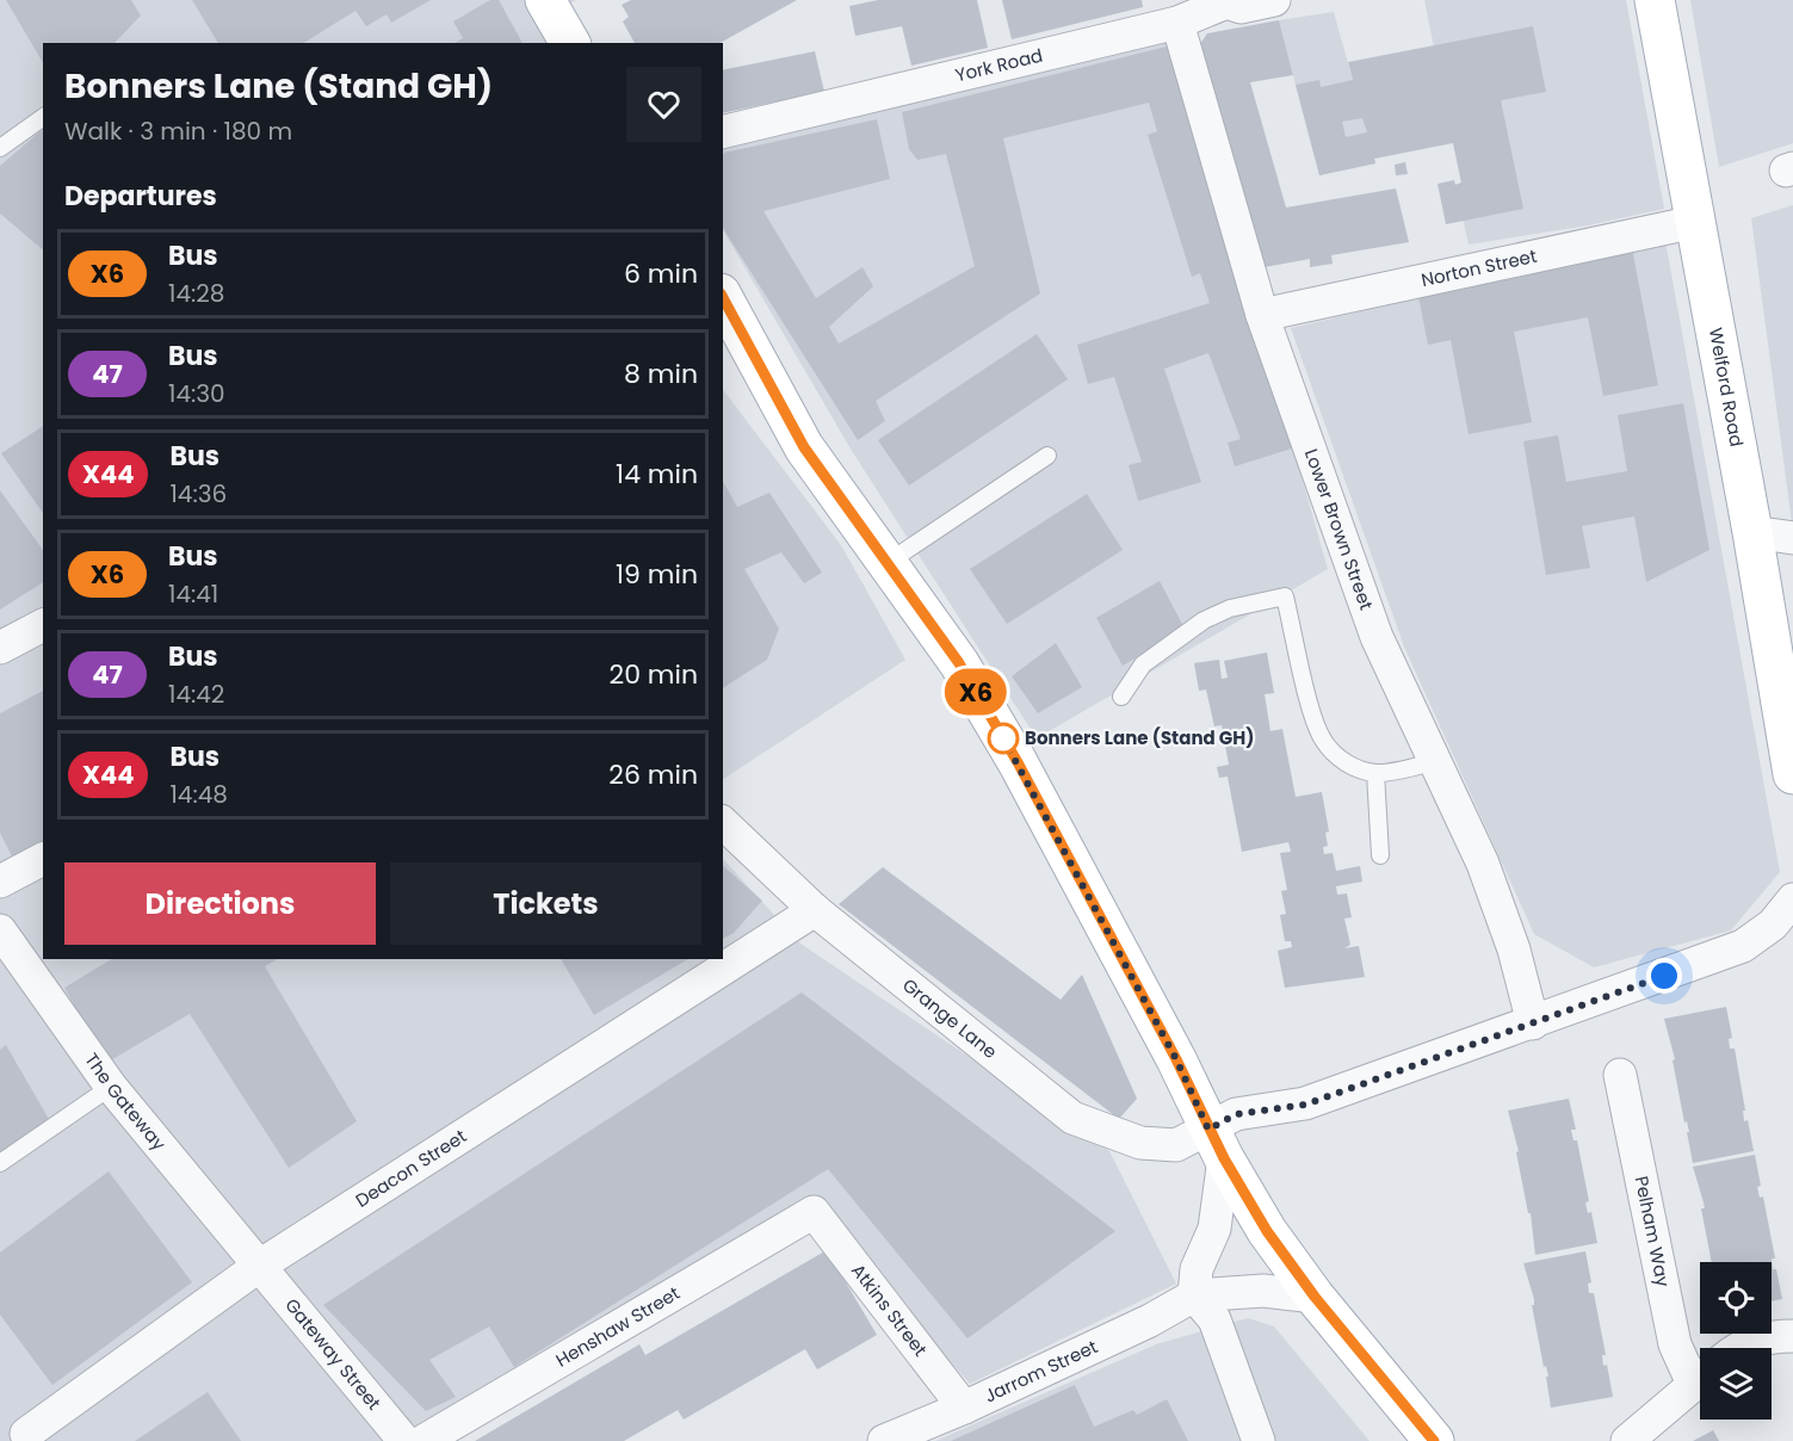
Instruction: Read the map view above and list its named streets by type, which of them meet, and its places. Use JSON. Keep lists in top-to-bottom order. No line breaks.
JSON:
{"streets":{"main road":["Welford Road"],"street":["York Road","Norton Street","Lower Brown Street","Grange Lane","The Gateway","Deacon Street","Pelham Way","Atkins Street","Henshaw Street","Gateway Street","Jarrom Street"]},"crossings":[["York Road","Lower Brown Street"],["Norton Street","Welford Road"],["Norton Street","Lower Brown Street"],["Lower Brown Street","Grange Lane"],["Grange Lane","Deacon Street"],["The Gateway","Deacon Street"],["The Gateway","Gateway Street"],["Deacon Street","Gateway Street"],["Atkins Street","Henshaw Street"],["Atkins Street","Jarrom Street"]],"places":["Bonners Lane (Stand GH)"],"lines":["bus line X6"],"page":{"on_map":"X6","heading":[["Bonners Lane (Stand GH)","Walk · 3 min · 180 m"],"Departures"],"list":[{"mark":"X6","name":"Bus","note":"14:28","value":"6 min"},{"mark":"47","name":"Bus","note":"14:30","value":"8 min"},{"mark":"X44","name":"Bus","note":"14:36","value":"14 min"},{"mark":"X6","name":"Bus","note":"14:41","value":"19 min"},{"mark":"47","name":"Bus","note":"14:42","value":"20 min"},{"mark":"X44","name":"Bus","note":"14:48","value":"26 min"}],"buttons":["Directions","Tickets"]}}
